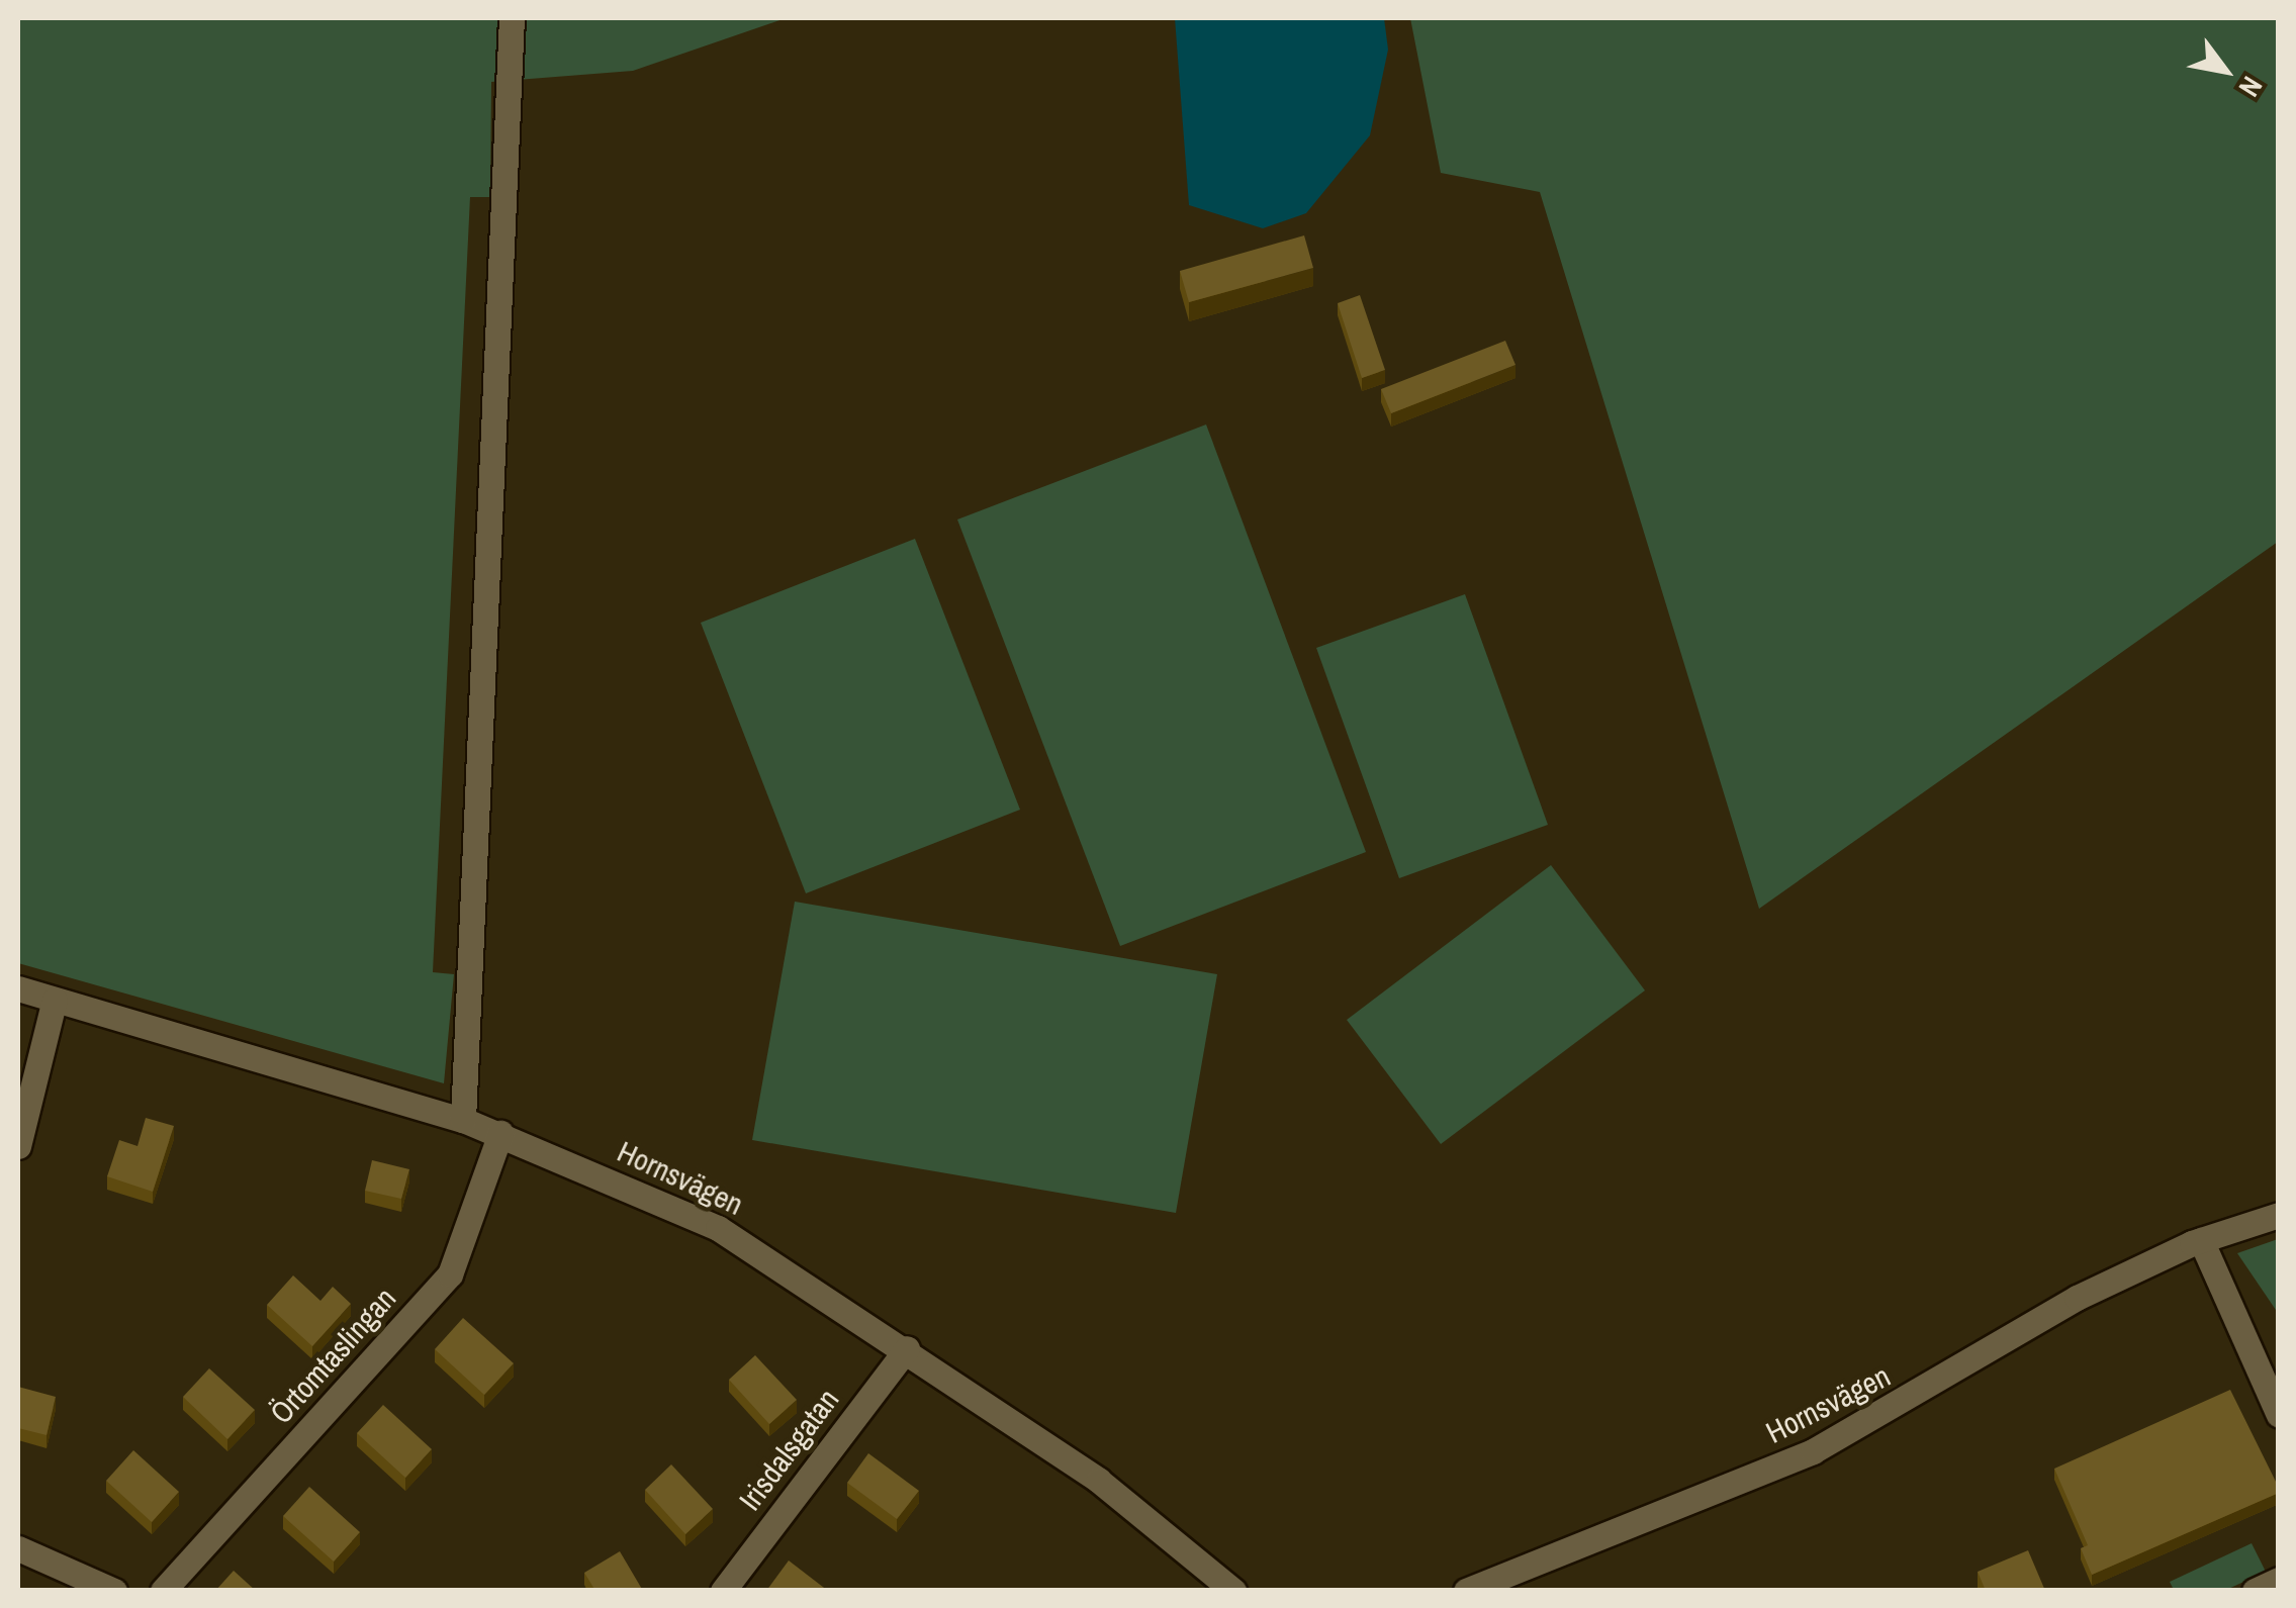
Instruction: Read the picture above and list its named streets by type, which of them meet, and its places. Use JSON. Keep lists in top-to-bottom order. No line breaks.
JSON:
{"streets":{"street":["Hornsvägen","Örtomtaslingan","Irisdalsgatan"]},"crossings":[["Hornsvägen","Örtomtaslingan"],["Hornsvägen","Irisdalsgatan"]],"north":"bottom right"}
